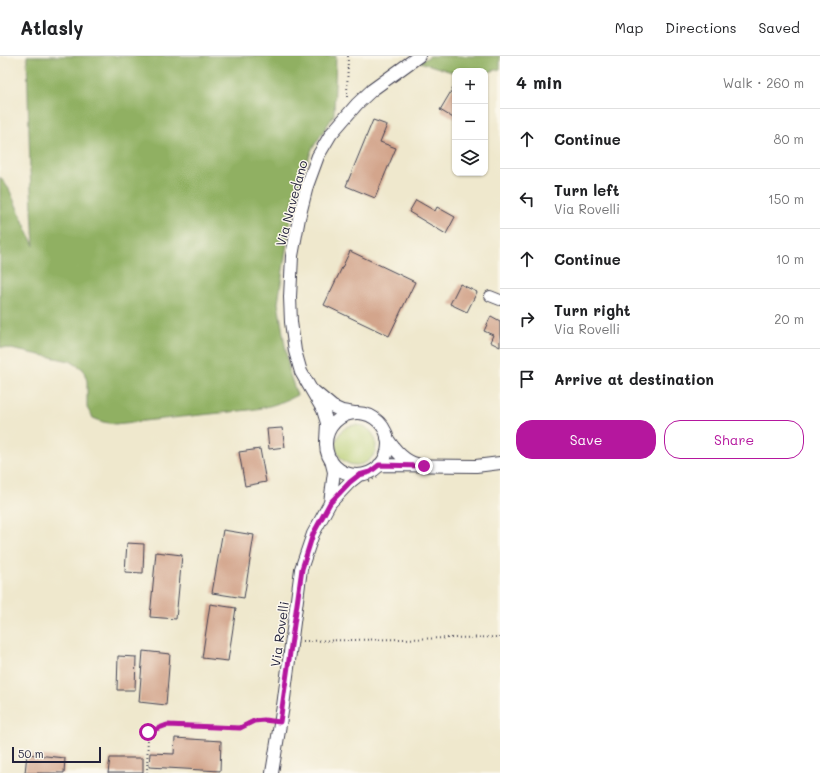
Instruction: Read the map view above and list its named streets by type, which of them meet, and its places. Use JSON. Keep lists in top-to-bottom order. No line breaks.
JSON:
{"streets":{"street":["Via Navedano","Via Rovelli"]},"crossings":[["Via Navedano","Via Rovelli"]],"scale_bar":"50 m","page":{"header":"Atlasly","nav":["Map","Directions","Saved"],"heading":["4 min","Walk · 260 m"],"map_buttons":["+","−"],"list":[["Continue","80 m"],["Turn left","Via Rovelli","150 m"],["Continue","10 m"],["Turn right","Via Rovelli","20 m"],"Arrive at destination"],"buttons":["Save","Share"],"scale":"50 m"}}
